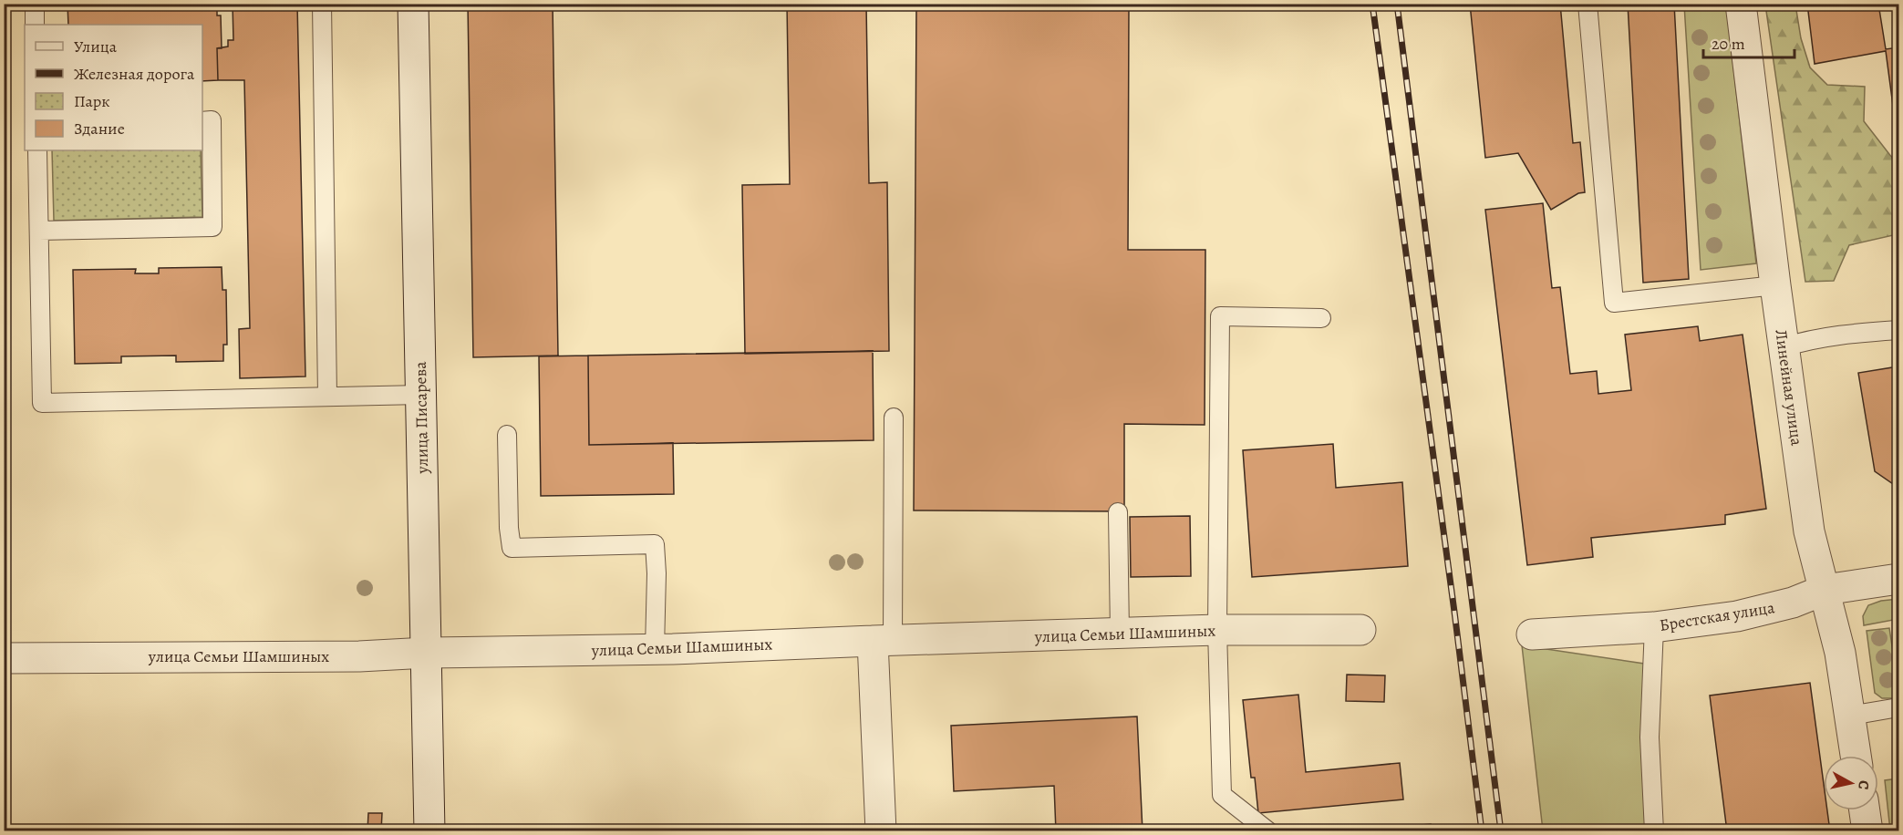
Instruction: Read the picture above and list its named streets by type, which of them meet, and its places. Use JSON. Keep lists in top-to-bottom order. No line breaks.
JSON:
{"streets":{"street":["Линейная улица","улица Писарева","Брестская улица","улица Семьи Шамшиных"]},"crossings":[["Линейная улица","Брестская улица"],["улица Писарева","улица Семьи Шамшиных"]],"legend":["Улица","Железная дорога","Парк","Здание"],"scale_bar":"20 m","north":"right"}
